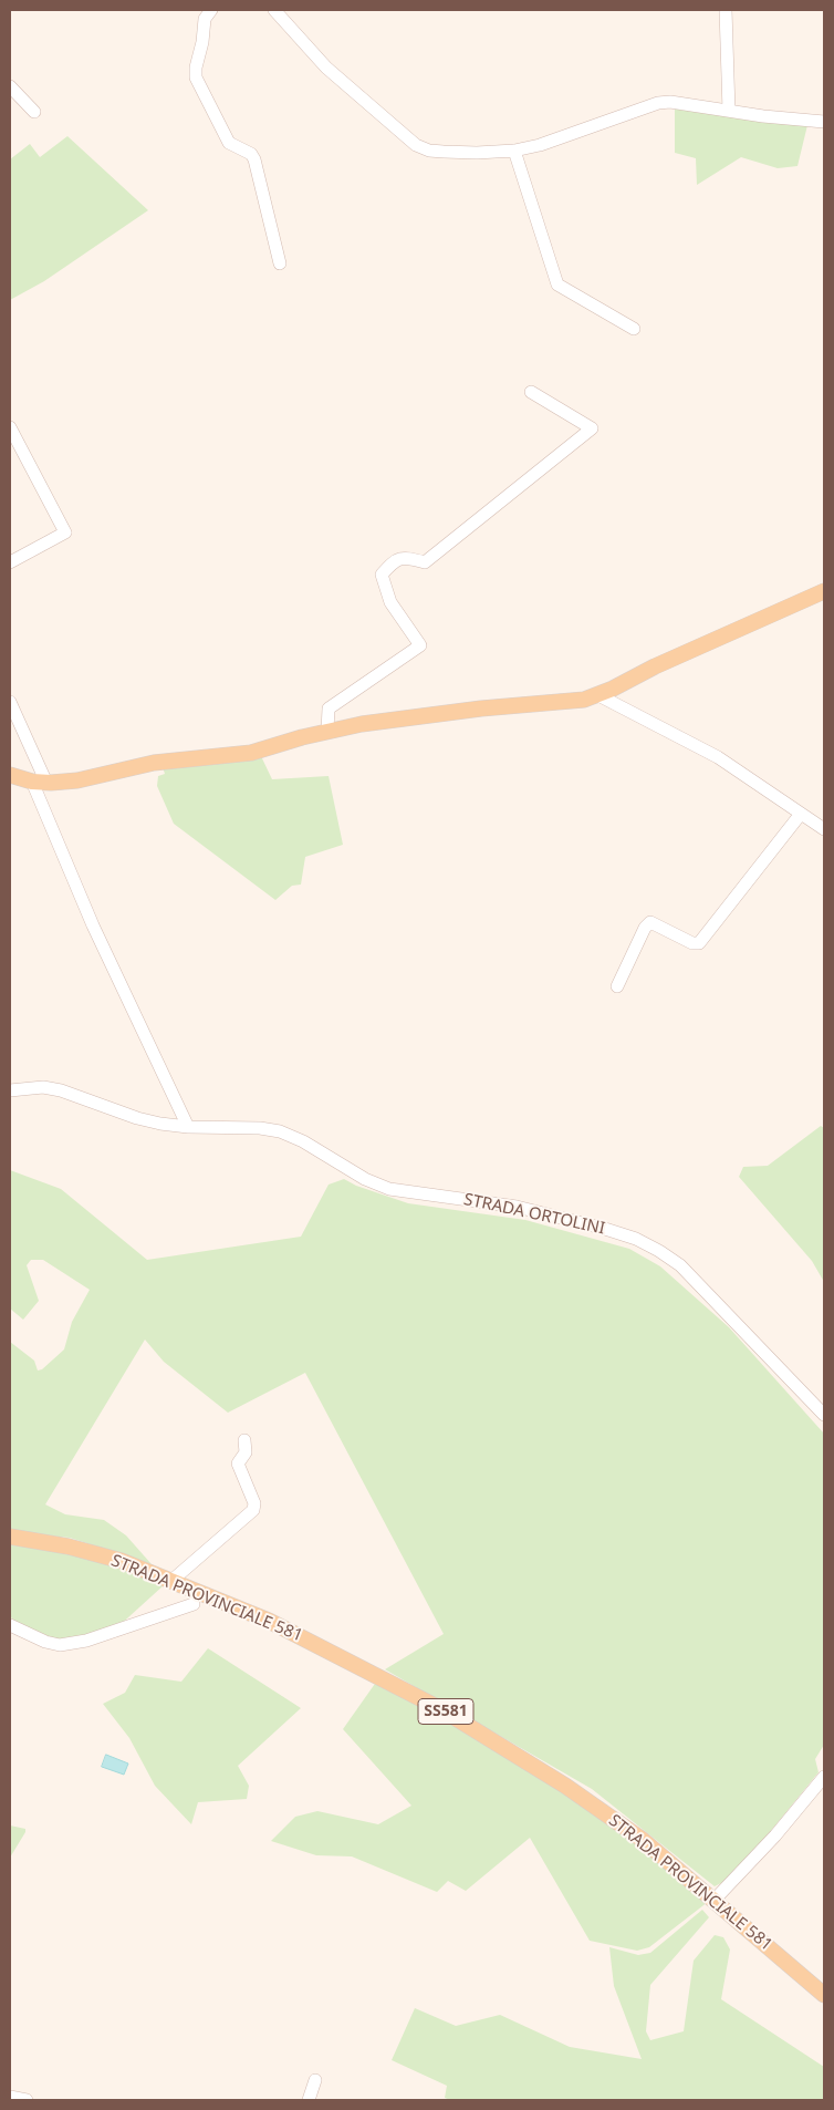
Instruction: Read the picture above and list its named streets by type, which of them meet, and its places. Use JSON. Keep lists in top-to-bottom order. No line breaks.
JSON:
{"streets":{"main road":["STRADA PROVINCIALE 581","SS581"],"street":["STRADA ORTOLINI"]}}
